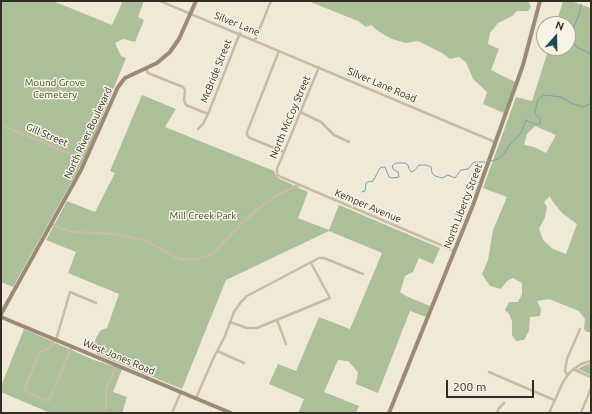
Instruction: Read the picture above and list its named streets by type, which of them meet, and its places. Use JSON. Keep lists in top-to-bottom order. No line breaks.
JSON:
{"streets":{"main road":["North River Boulevard","North Liberty Street","West Jones Road"],"street":["Silver Lane","McBride Street","Silver Lane Road","North McCoy Street","Gill Street","Kemper Avenue"]},"crossings":[["Silver Lane","McBride Street"],["Silver Lane","Silver Lane Road"],["Silver Lane","North River Boulevard"],["Silver Lane Road","North McCoy Street"],["Silver Lane Road","North Liberty Street"],["North McCoy Street","Kemper Avenue"],["North River Boulevard","Gill Street"],["North River Boulevard","West Jones Road"],["Kemper Avenue","North Liberty Street"]],"parks":["Mound Grove Cemetery","Mill Creek Park"],"scale_bar":"200 m","north":"top"}
